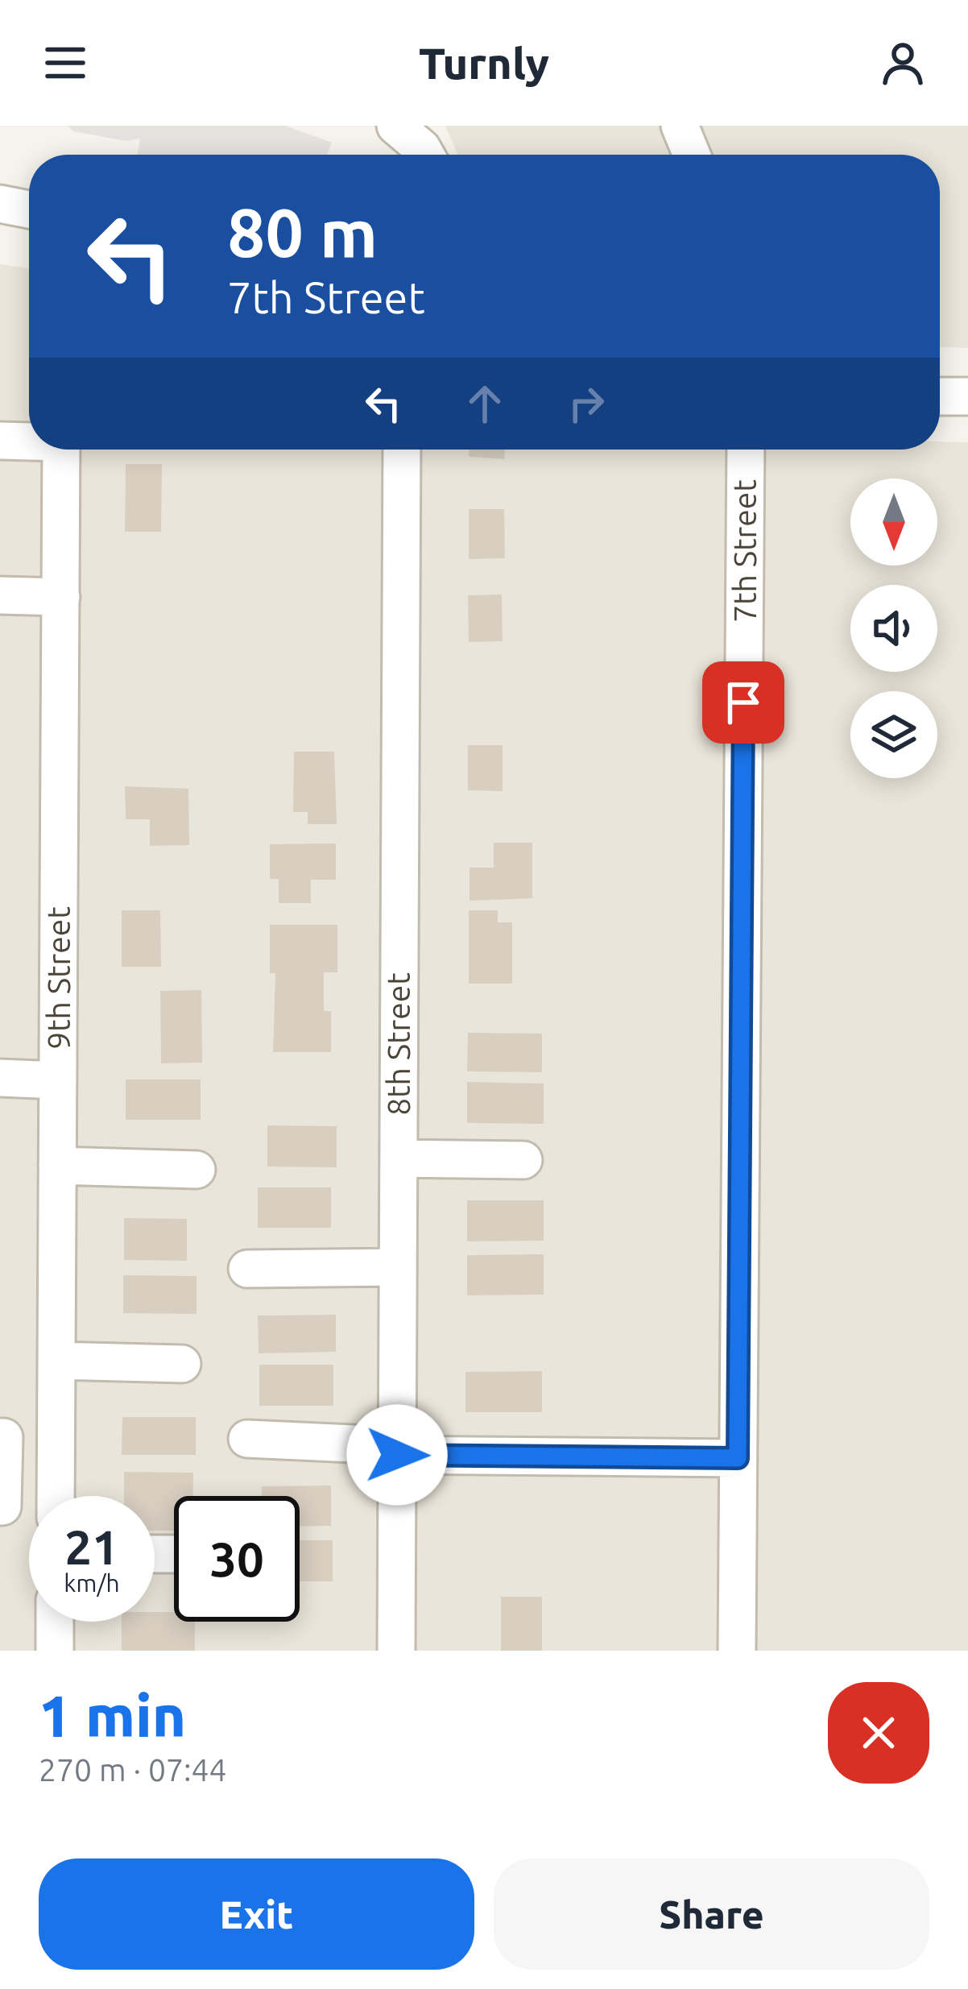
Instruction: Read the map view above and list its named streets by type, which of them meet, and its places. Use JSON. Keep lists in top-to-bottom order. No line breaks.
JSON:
{"streets":{"street":["7th Street","9th Street","8th Street"]},"north":"bottom","page":{"header":"Turnly","turn":["80 m","7th Street"],"speed":"21 km/h","limit":"30","heading":["1 min","270 m · 07:44"],"buttons":["Exit","Share"]}}
